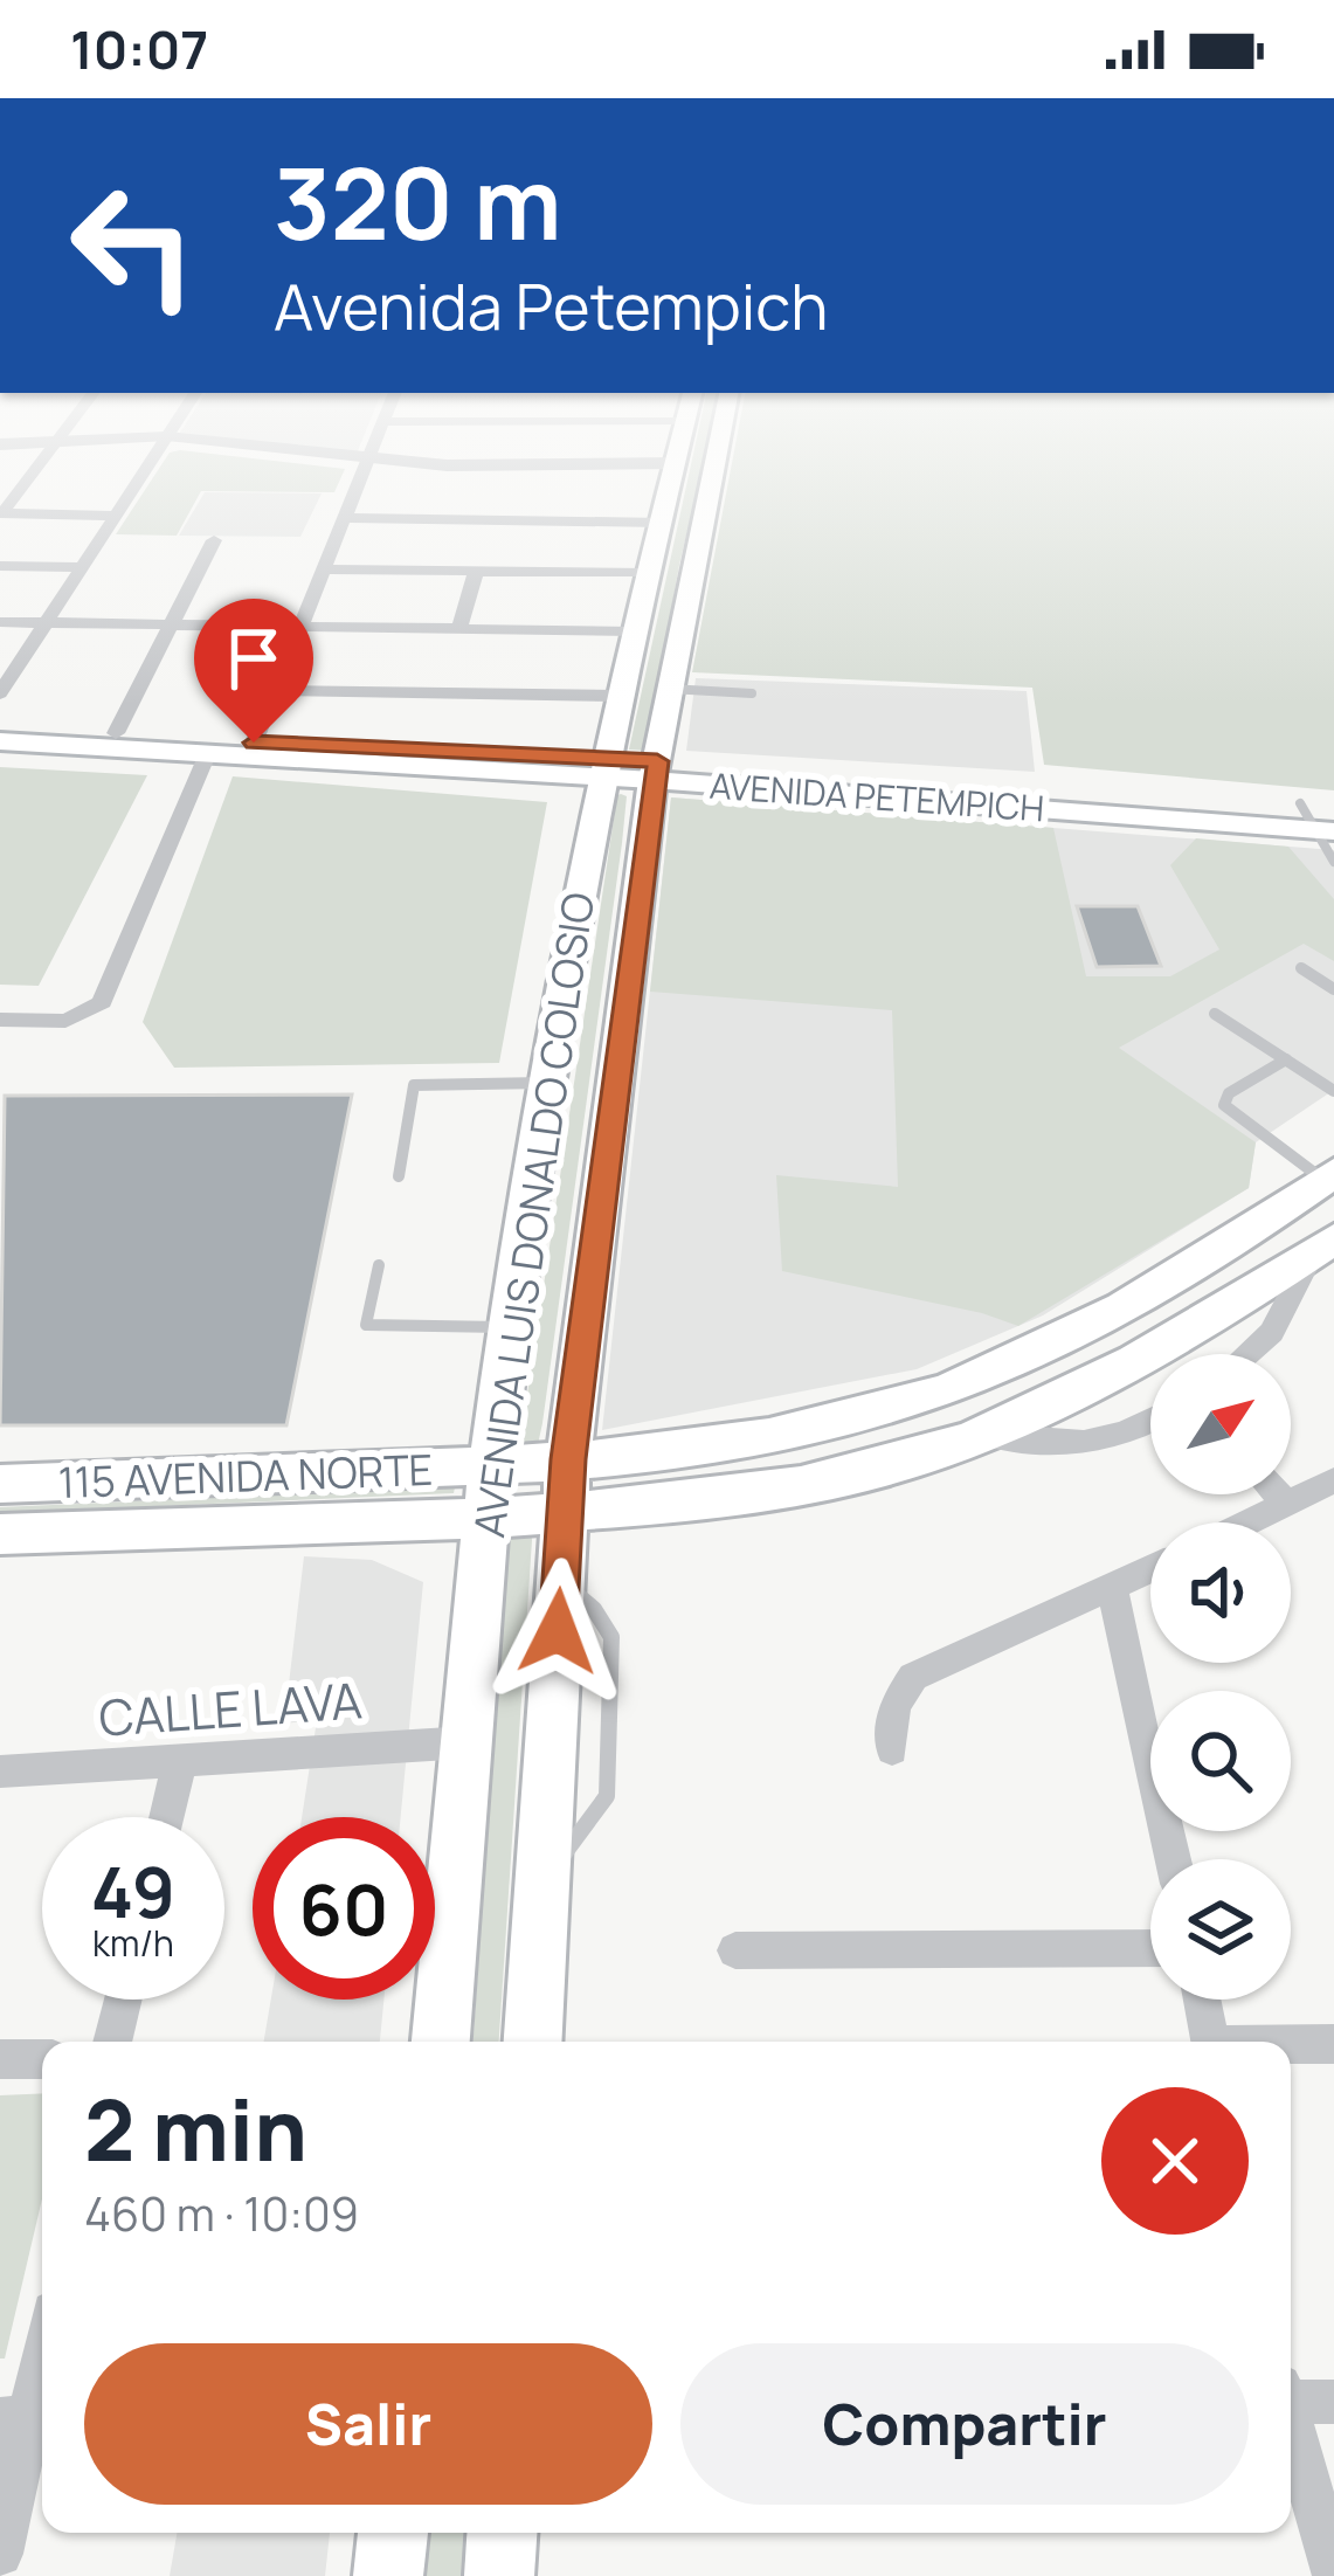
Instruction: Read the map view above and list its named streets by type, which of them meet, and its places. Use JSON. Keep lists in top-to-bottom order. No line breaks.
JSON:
{"streets":{"main road":["AVENIDA PETEMPICH","AVENIDA LUIS DONALDO COLOSIO","115 AVENIDA NORTE"],"street":["CALLE LAVA"]},"crossings":[["AVENIDA PETEMPICH","AVENIDA LUIS DONALDO COLOSIO"],["AVENIDA LUIS DONALDO COLOSIO","115 AVENIDA NORTE"],["AVENIDA LUIS DONALDO COLOSIO","CALLE LAVA"]],"north":"top right","page":{"status":"10:07","turn":["320 m","Avenida Petempich"],"speed":"49 km/h","limit":"60","heading":["2 min","460 m · 10:09"],"buttons":["Salir","Compartir"]}}
